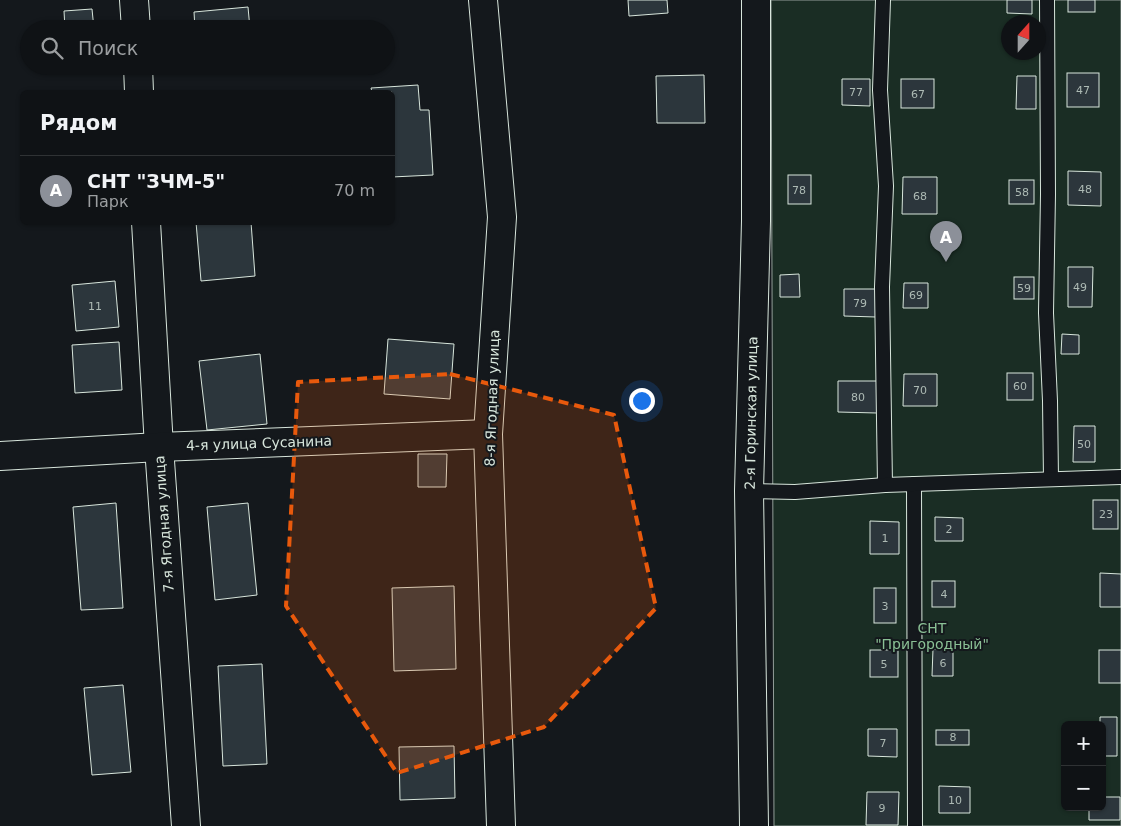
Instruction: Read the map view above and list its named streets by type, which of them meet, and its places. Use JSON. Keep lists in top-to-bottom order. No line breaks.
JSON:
{"streets":{"street":["8-я Ягодная улица","2-я Горинская улица","4-я улица Сусанина","7-я Ягодная улица"]},"crossings":[["8-я Ягодная улица","4-я улица Сусанина"],["4-я улица Сусанина","7-я Ягодная улица"]],"parks":["СНТ \"Пригородный\""],"house_numbers":["47","77","67","48","78","58","68","49","59","69","79","11","60","70","80","50","23","2","1","4","3","6","5","8","7","10","9"],"north":"top","page":{"search":"Поиск","heading":"Рядом","list":[{"mark":"A","name":"СНТ \"ЗЧМ-5\"","note":"Парк","value":"70 m"}],"pins":"A","map_buttons":["+","−"]}}
